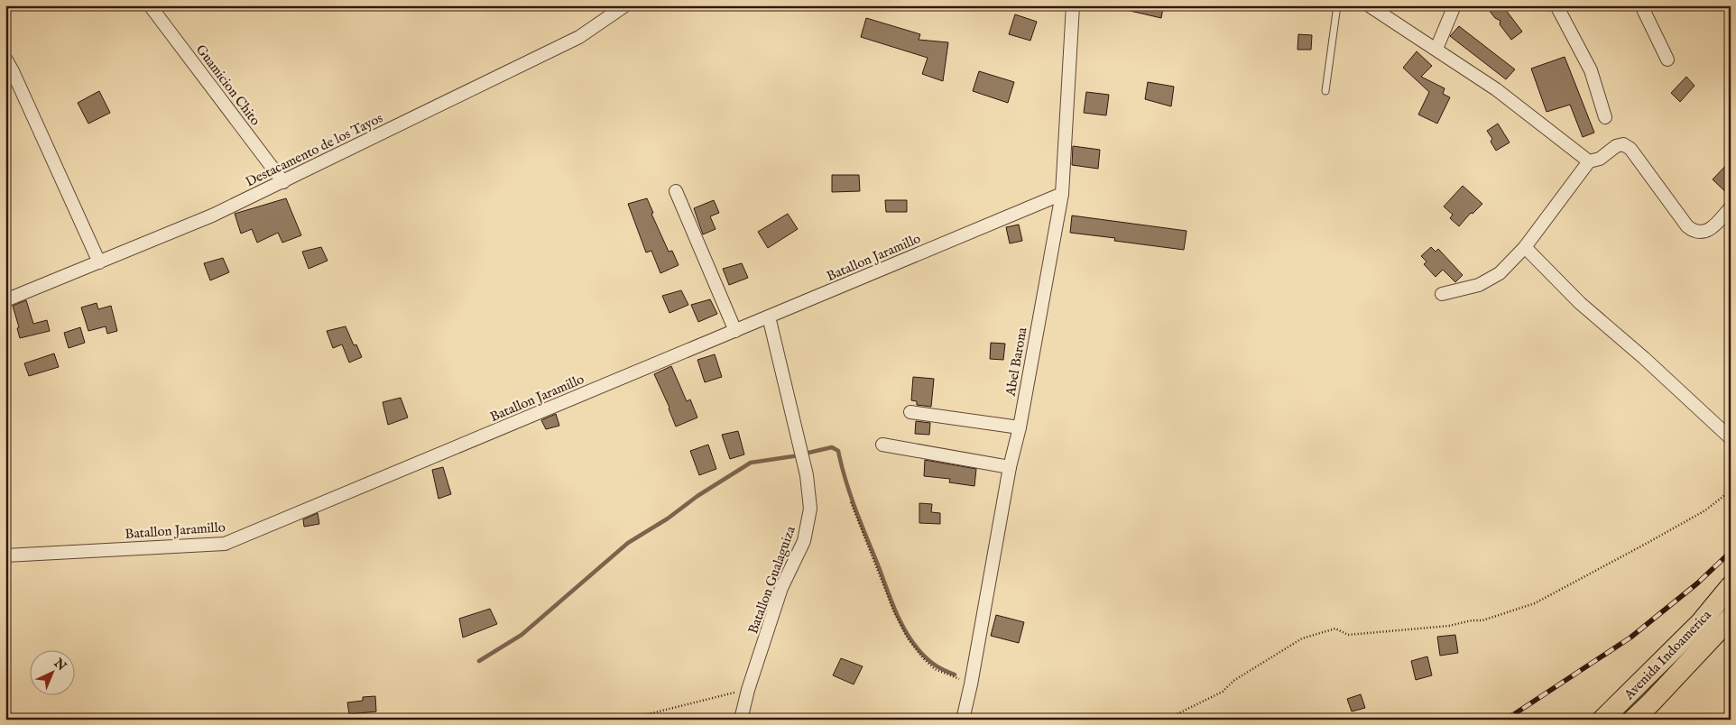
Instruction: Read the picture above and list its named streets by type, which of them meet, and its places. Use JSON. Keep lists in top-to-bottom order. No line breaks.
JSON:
{"streets":{"main road":["Avenida Indoamerica"],"street":["Guamicion Chito","Destacamento de los Tayos","Batallon Jaramillo","Abel Barona","Batallon Gualaguiza"]},"crossings":[["Guamicion Chito","Destacamento de los Tayos"],["Batallon Jaramillo","Abel Barona"],["Batallon Jaramillo","Batallon Gualaguiza"]],"north":"top right"}
